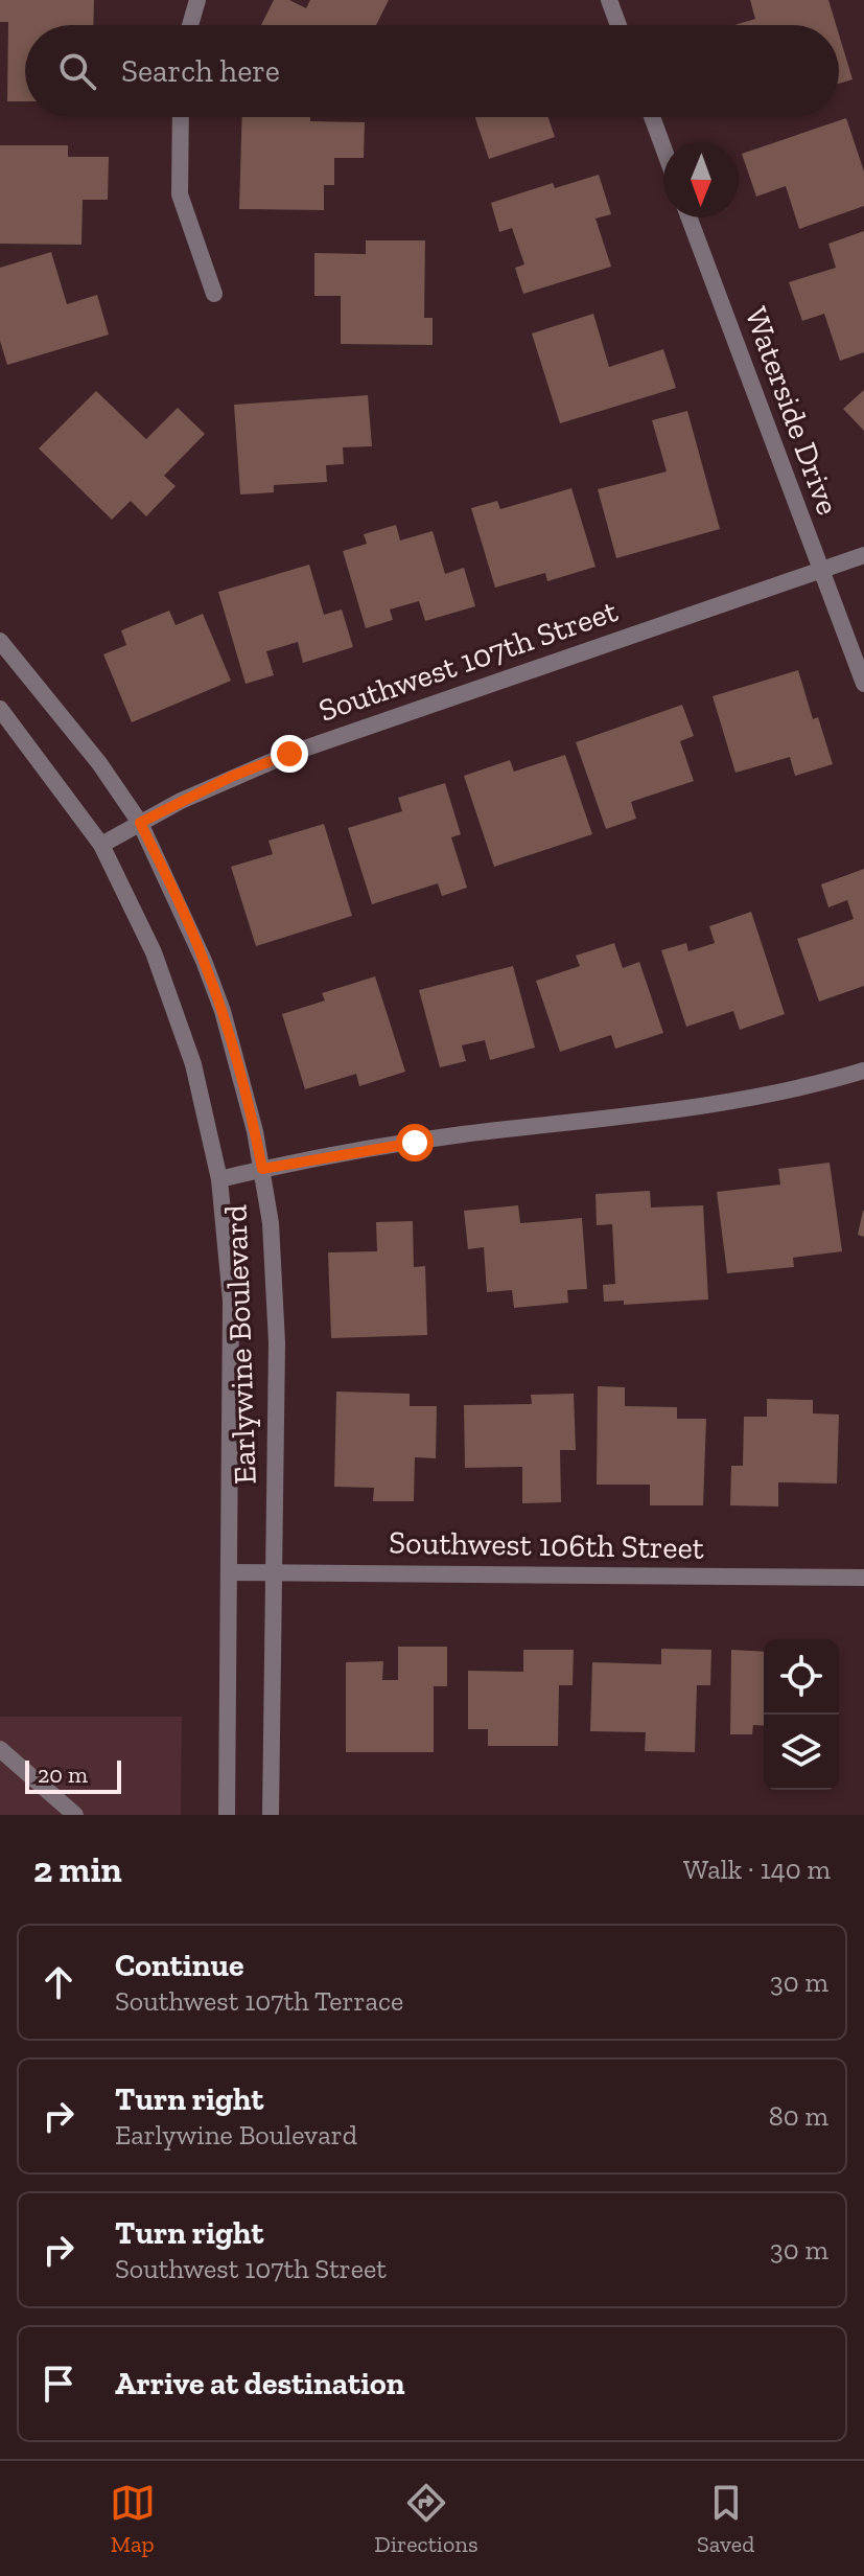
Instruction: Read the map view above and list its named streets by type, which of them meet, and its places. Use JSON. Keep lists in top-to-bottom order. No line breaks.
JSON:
{"streets":{"street":["Waterside Drive","Southwest 107th Street","Earlywine Boulevard","Southwest 106th Street"]},"crossings":[["Waterside Drive","Southwest 107th Street"],["Southwest 107th Street","Earlywine Boulevard"],["Earlywine Boulevard","Southwest 106th Street"]],"scale_bar":"20 m","north":"bottom","page":{"search":"Search here","scale":"20 m","heading":["2 min","Walk · 140 m"],"list":[["Continue","Southwest 107th Terrace","30 m"],["Turn right","Earlywine Boulevard","80 m"],["Turn right","Southwest 107th Street","30 m"],"Arrive at destination"],"nav":["Map","Directions","Saved"]}}
